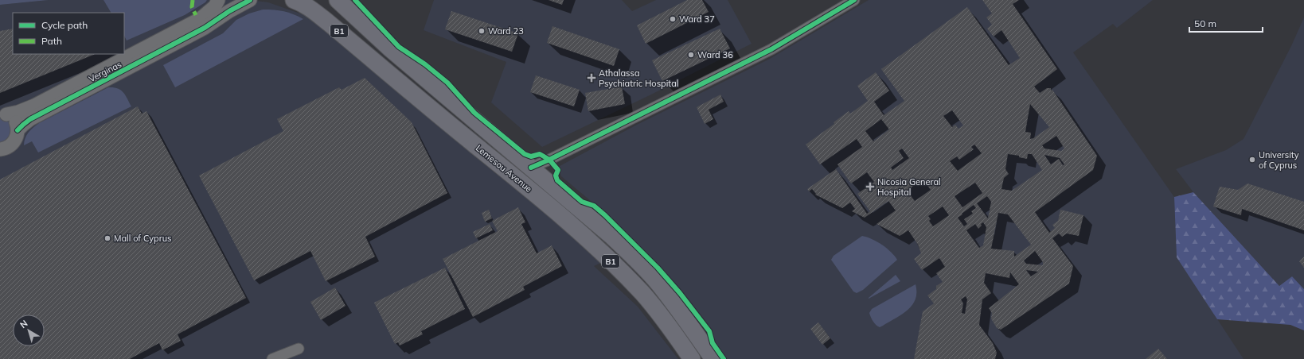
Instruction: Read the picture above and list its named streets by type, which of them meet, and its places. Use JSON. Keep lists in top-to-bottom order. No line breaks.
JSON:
{"streets":{"main road":["B1","Lemesou Avenue"],"street":["Verginas"]},"places":{"other":["Ward 37","Ward 23","Ward 36","University of Cyprus","Mall of Cyprus"],"health":["Athalassa Psychiatric Hospital","Nicosia General Hospital"]},"legend":["Cycle path","Path"],"scale_bar":"50 m","north":"top left"}
